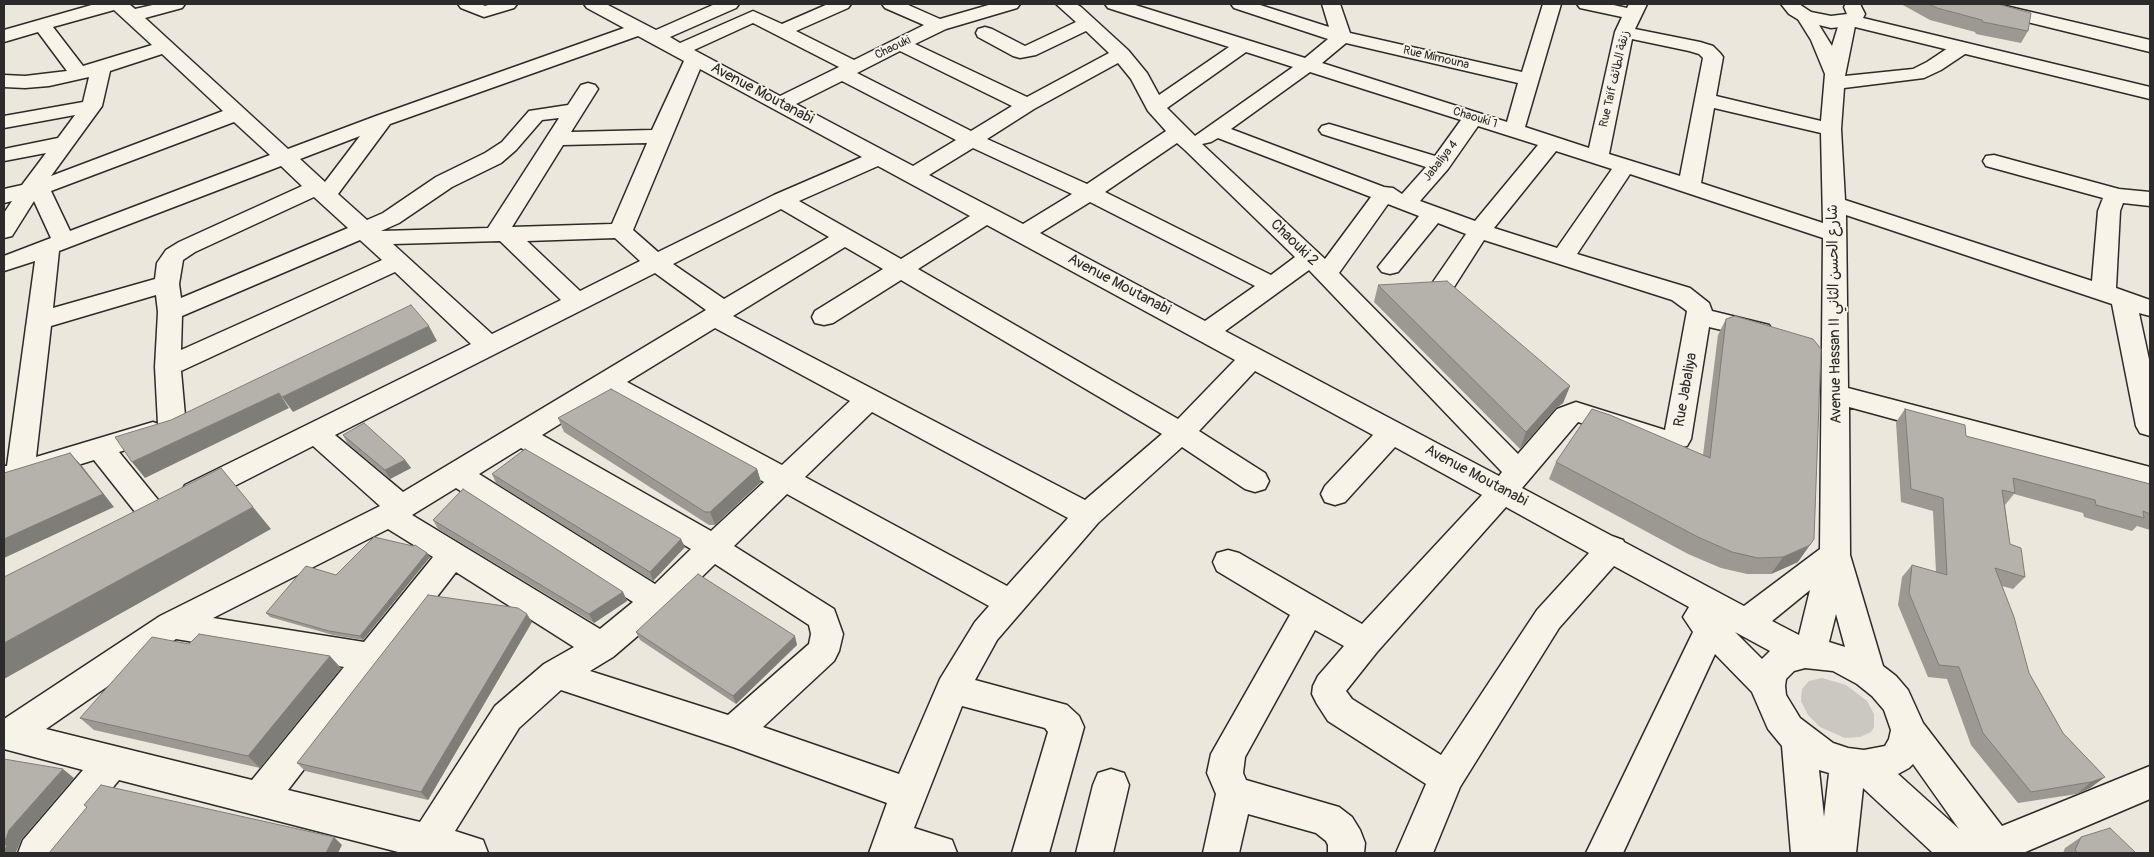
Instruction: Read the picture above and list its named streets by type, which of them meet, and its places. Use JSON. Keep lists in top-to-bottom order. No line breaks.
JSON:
{"streets":{"street":["Chaouki","Rue Mimouna","Rue Taïf زنقة الطائف","Avenue Moutanabi","Chaouki 1","Jabaliya 4","Chaouki 2","Avenue Hassan II شارع الحسن الثاني","Rue Jabaliya"]},"crossings":[["Chaouki","Avenue Moutanabi"],["Rue Taïf زنقة الطائف","Chaouki 1"],["Avenue Moutanabi","Chaouki 2"],["Avenue Moutanabi","Rue Jabaliya"],["Chaouki 1","Jabaliya 4"],["Chaouki 1","Avenue Hassan II شارع الحسن الثاني"],["Chaouki 2","Rue Jabaliya"]]}
